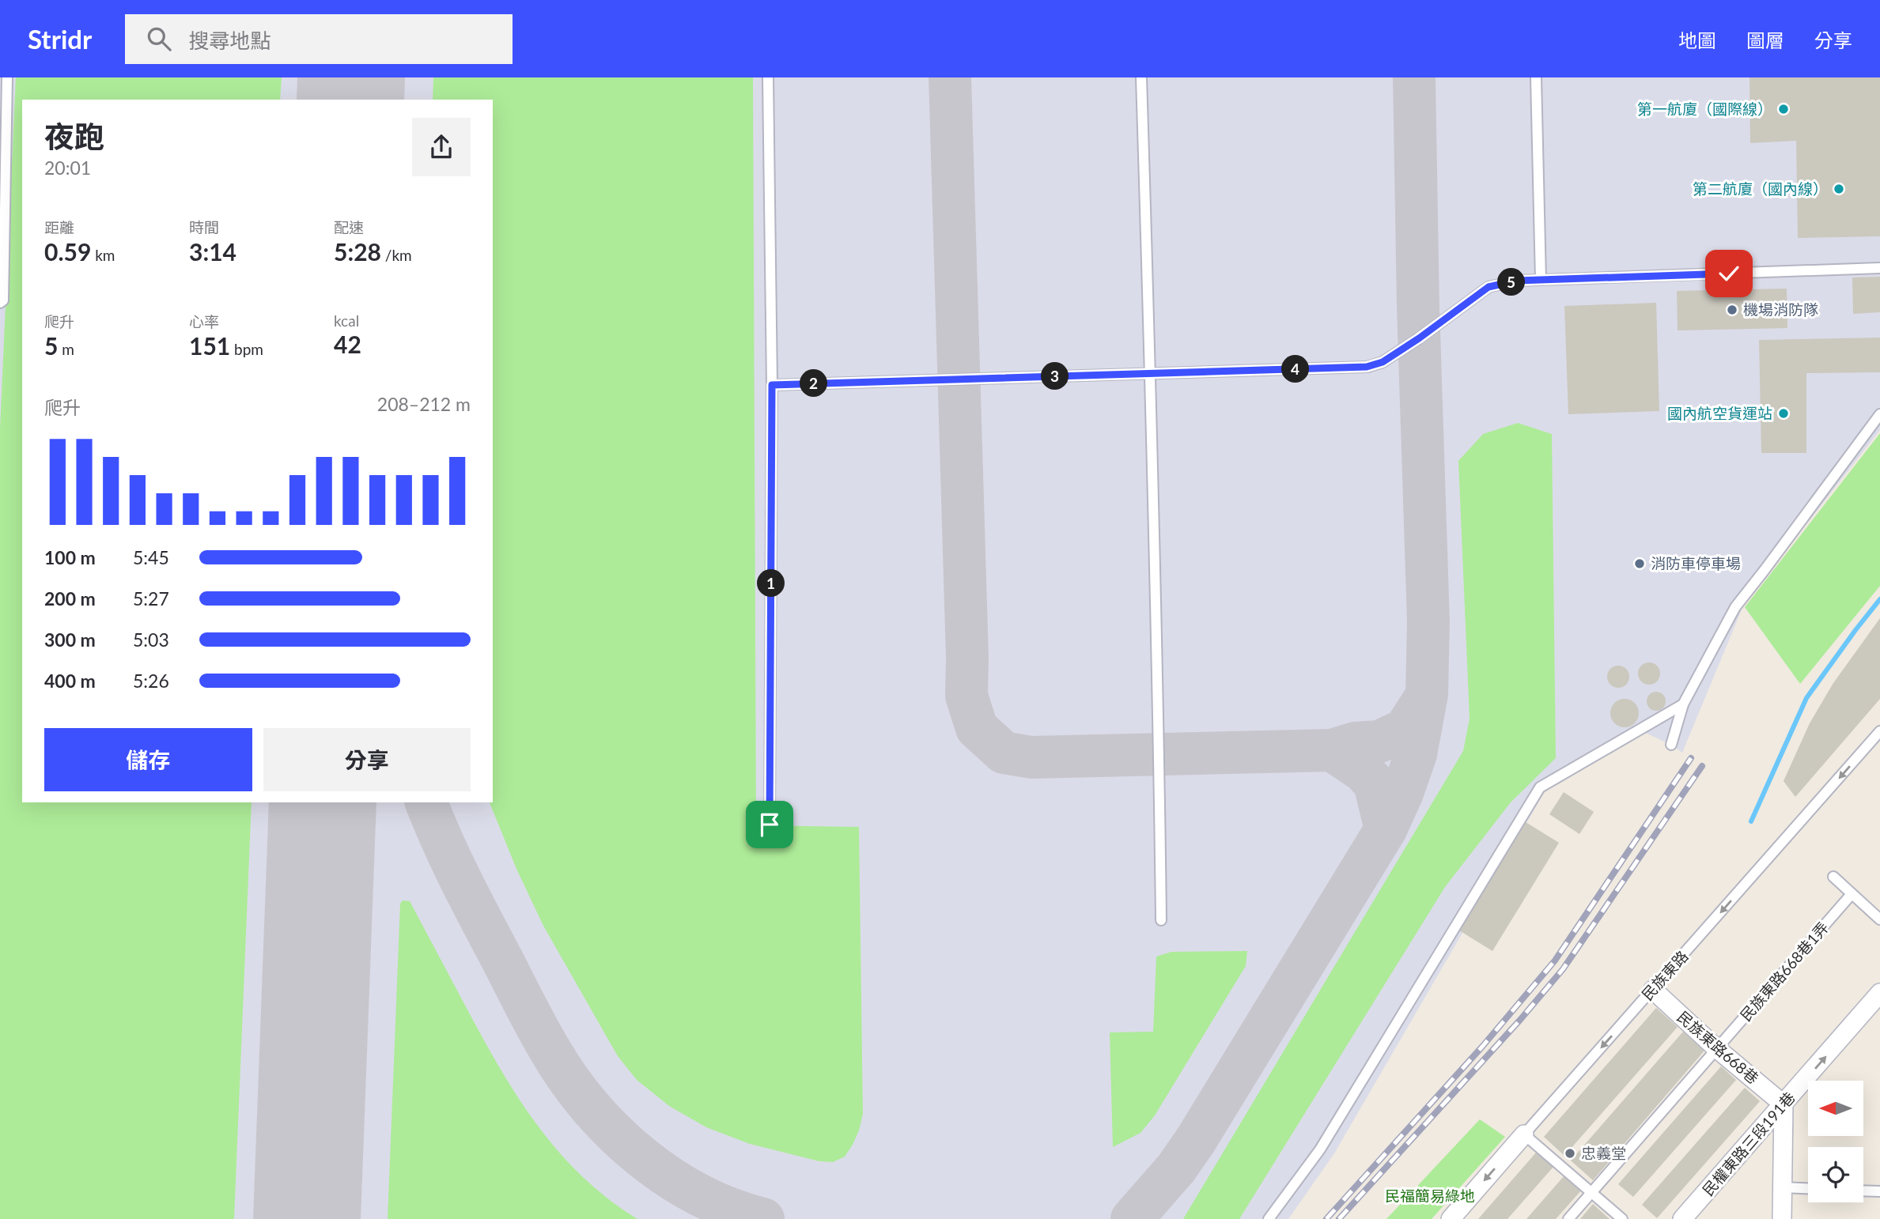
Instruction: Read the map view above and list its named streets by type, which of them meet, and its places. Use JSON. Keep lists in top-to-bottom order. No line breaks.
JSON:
{"streets":{"street":["民族東路","民族東路668巷","民權東路三段191巷"],"lane":["民族東路668巷1弄"]},"crossings":[["民族東路668巷1弄","民族東路668巷"],["民族東路","民族東路668巷"],["民族東路668巷","民權東路三段191巷"]],"one_way":["民族東路","民權東路三段191巷"],"parks":["民福簡易綠地"],"places":["第一航廈（國際線）","第二航廈（國內線）","機場消防隊","國內航空貨運站","消防車停車場","忠義堂"],"north":"left","page":{"header":"Stridr","search":"搜尋地點","nav":["地圖","圖層","分享"],"heading":["夜跑","20:01"],"stats":[["距離","0.59 km"],["時間","3:14"],["配速","5:28 /km"],["爬升","5 m"],["心率","151 bpm"],["kcal","42"]],"pins":["5","4","3","2","1"],"chart":["爬升","208–212 m"],"list":[{"name":"100 m","note":"5:45"},{"name":"200 m","note":"5:27"},{"name":"300 m","note":"5:03"},{"name":"400 m","note":"5:26"}],"buttons":["儲存","分享"]}}
